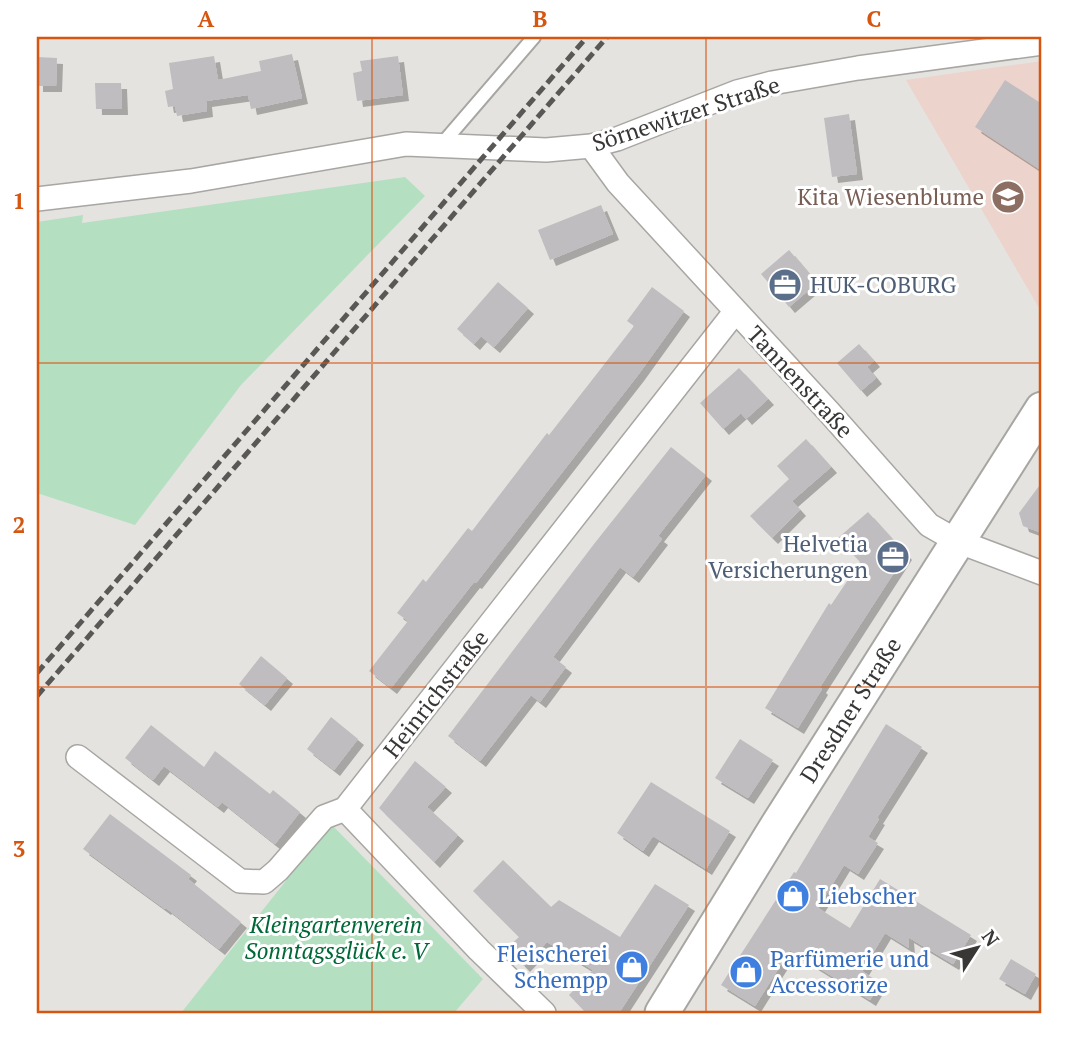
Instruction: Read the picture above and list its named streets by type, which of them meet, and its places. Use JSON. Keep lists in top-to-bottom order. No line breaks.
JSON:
{"streets":{"main road":["Dresdner Straße"],"street":["Sörnewitzer Straße","Tannenstraße","Heinrichstraße"]},"crossings":[["Sörnewitzer Straße","Tannenstraße"],["Tannenstraße","Heinrichstraße"],["Tannenstraße","Dresdner Straße"]],"parks":["Kleingartenverein Sonntagsglück e. V"],"places":{"school or university":["Kita Wiesenblume"],"office":["HUK-COBURG","Helvetia Versicherungen"],"shop":["Liebscher","Fleischerei Schempp","Parfümerie und Accessorize"]},"north":"top right","grid":{"columns":["A","B","C"],"rows":["1","2","3"]}}
